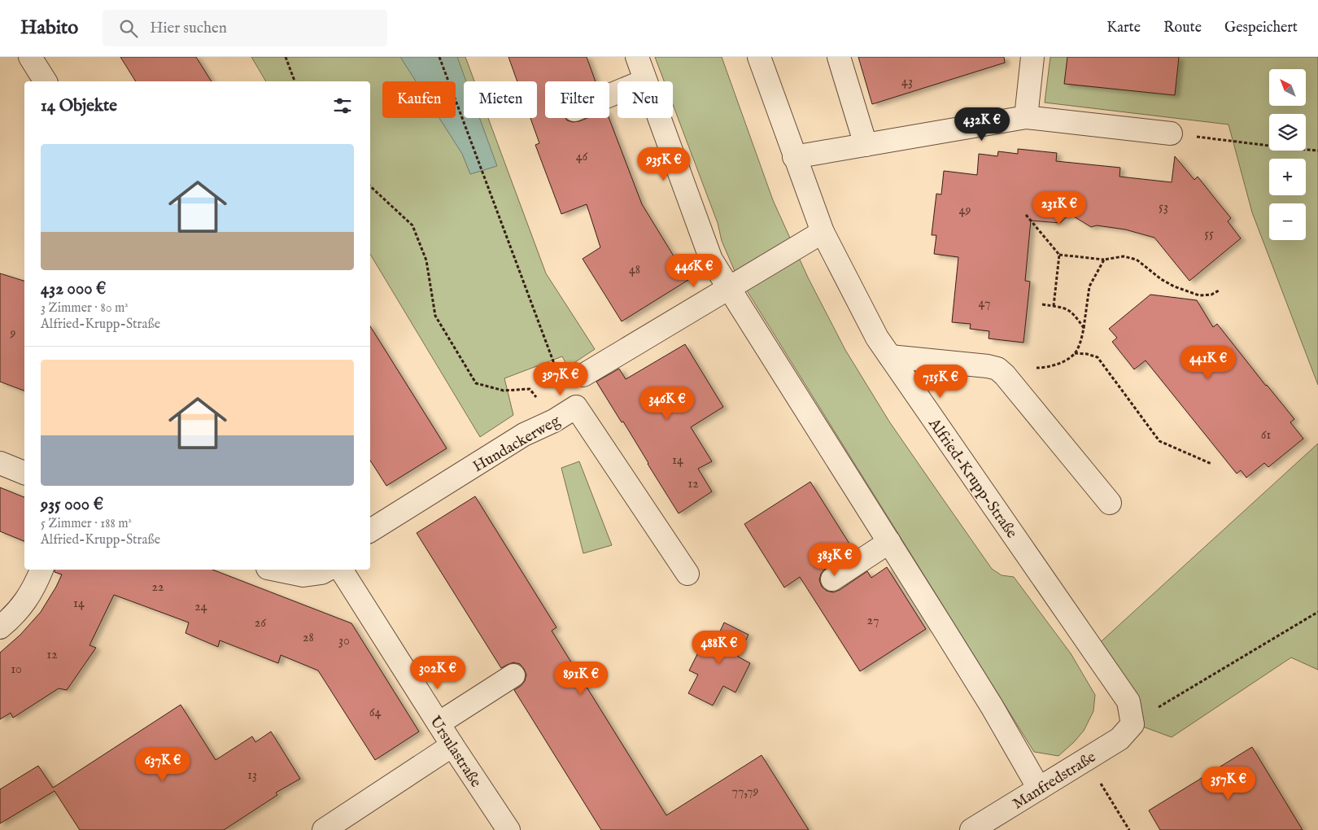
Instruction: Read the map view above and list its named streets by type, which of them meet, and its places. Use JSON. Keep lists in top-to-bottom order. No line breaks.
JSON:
{"streets":{"street":["Hundackerweg","Alfried-Krupp-Straße","Ursulastraße","Manfredstraße"]},"crossings":[["Alfried-Krupp-Straße","Manfredstraße"]],"house_numbers":["43","46","53","49","55","48","47","9","61","14","12","22","14","24","27","26","28","30","12","10","64","13","77,79"],"north":"top left","page":{"header":"Habito","search":"Hier suchen","nav":["Karte","Route","Gespeichert"],"map_buttons":["+","−"],"chip":["Kaufen","Mieten","Filter","Neu"],"heading":"14 Objekte","price":["432K €","935K €","231K €","446K €","441K €","397K €","715K €","346K €","383K €","488K €","302K €","891K €","637K €","357K €"],"list":[{"name":"432 000 €","note":"3 Zimmer · 80 m² · Alfried-Krupp-Straße"},{"name":"935 000 €","note":"5 Zimmer · 188 m² · Alfried-Krupp-Straße"}]}}
